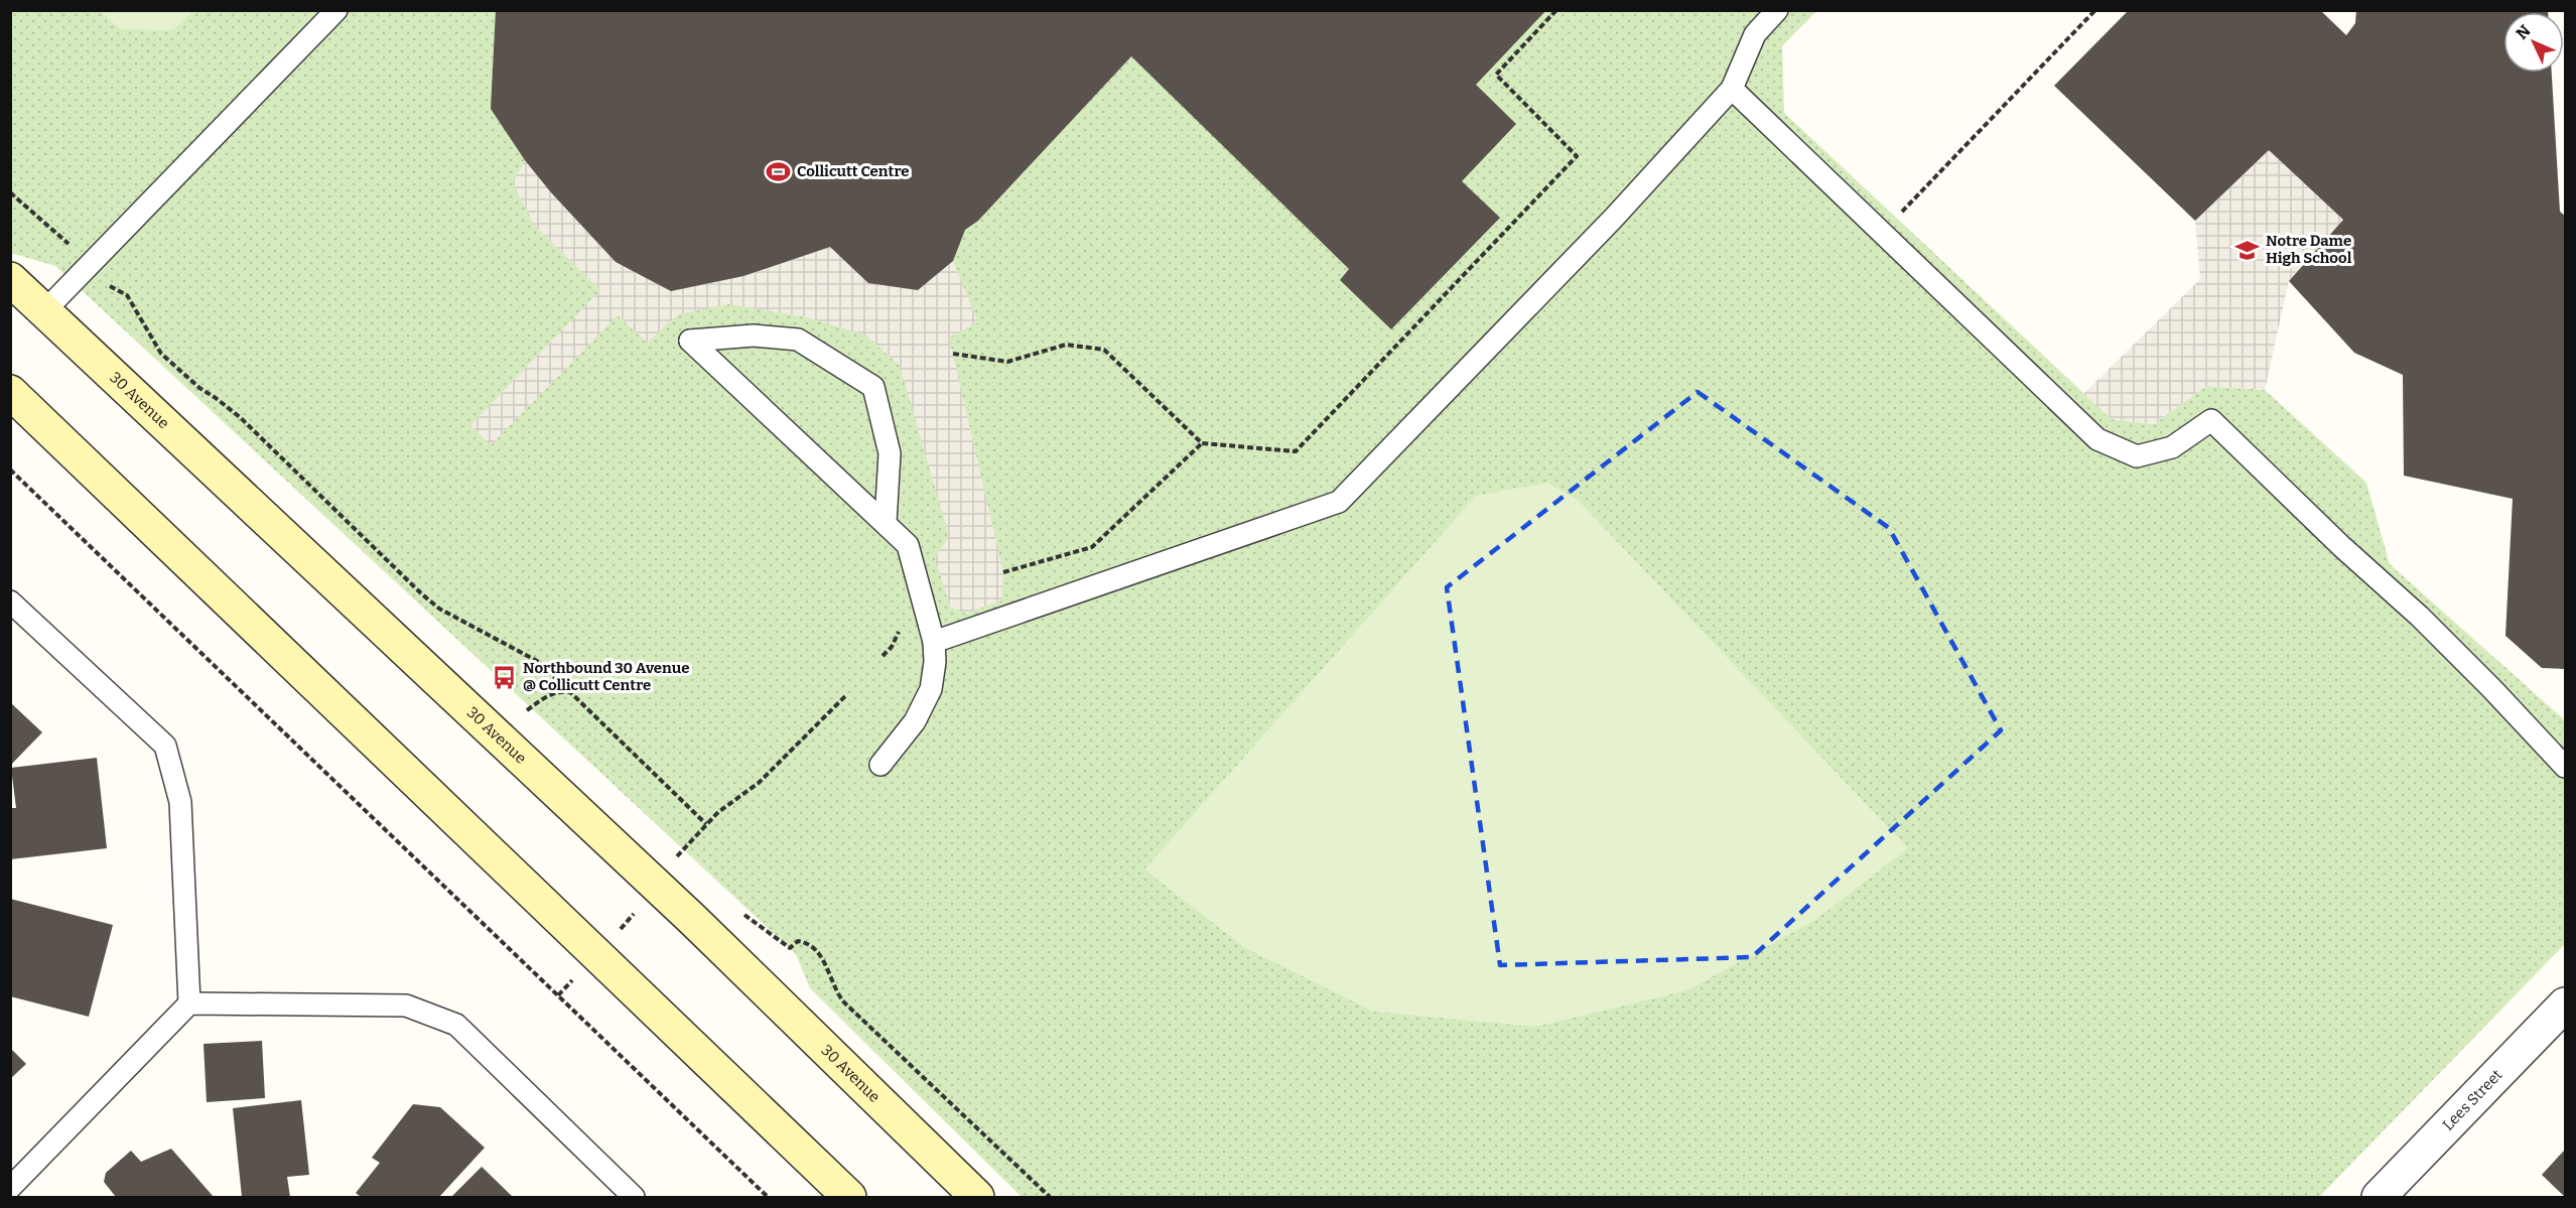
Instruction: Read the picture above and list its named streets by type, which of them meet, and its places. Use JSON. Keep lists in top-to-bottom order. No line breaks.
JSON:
{"streets":{"main road":["30 Avenue"],"street":["Lees Street"]},"places":{"sports":["Collicutt Centre"],"school or university":["Notre Dame High School"],"bus stop":["Northbound 30 Avenue @ Collicutt Centre"]},"north":"top left"}
